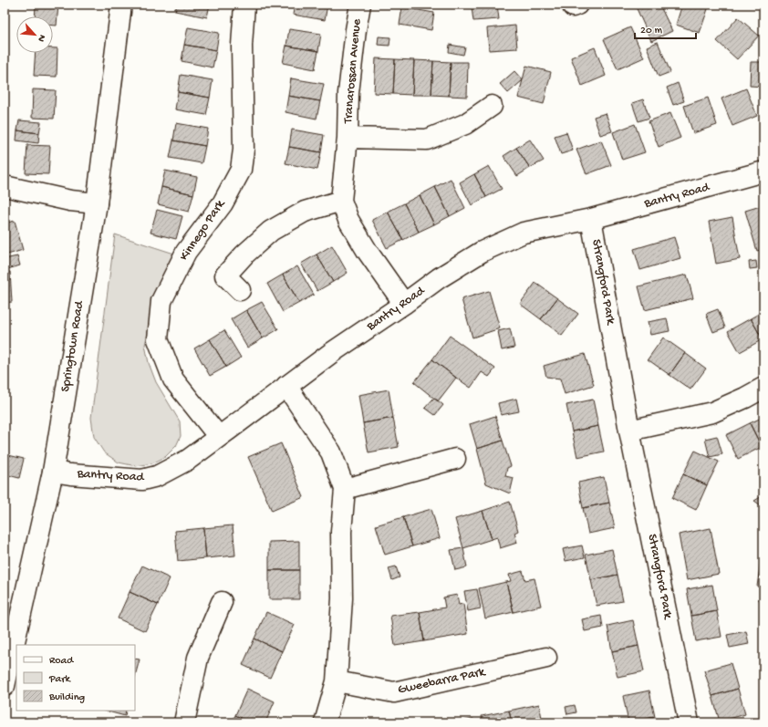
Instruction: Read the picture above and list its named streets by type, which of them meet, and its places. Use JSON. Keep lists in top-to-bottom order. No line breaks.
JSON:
{"streets":{"street":["Tranarossan Avenue","Bantry Road","Kinnego Park","Strangford Park","Springtown Road","Gweebarra Park"]},"crossings":[["Tranarossan Avenue","Bantry Road"],["Bantry Road","Kinnego Park"],["Bantry Road","Strangford Park"],["Bantry Road","Springtown Road"]],"legend":["Road","Park","Building"],"scale_bar":"20 m","north":"bottom right"}
